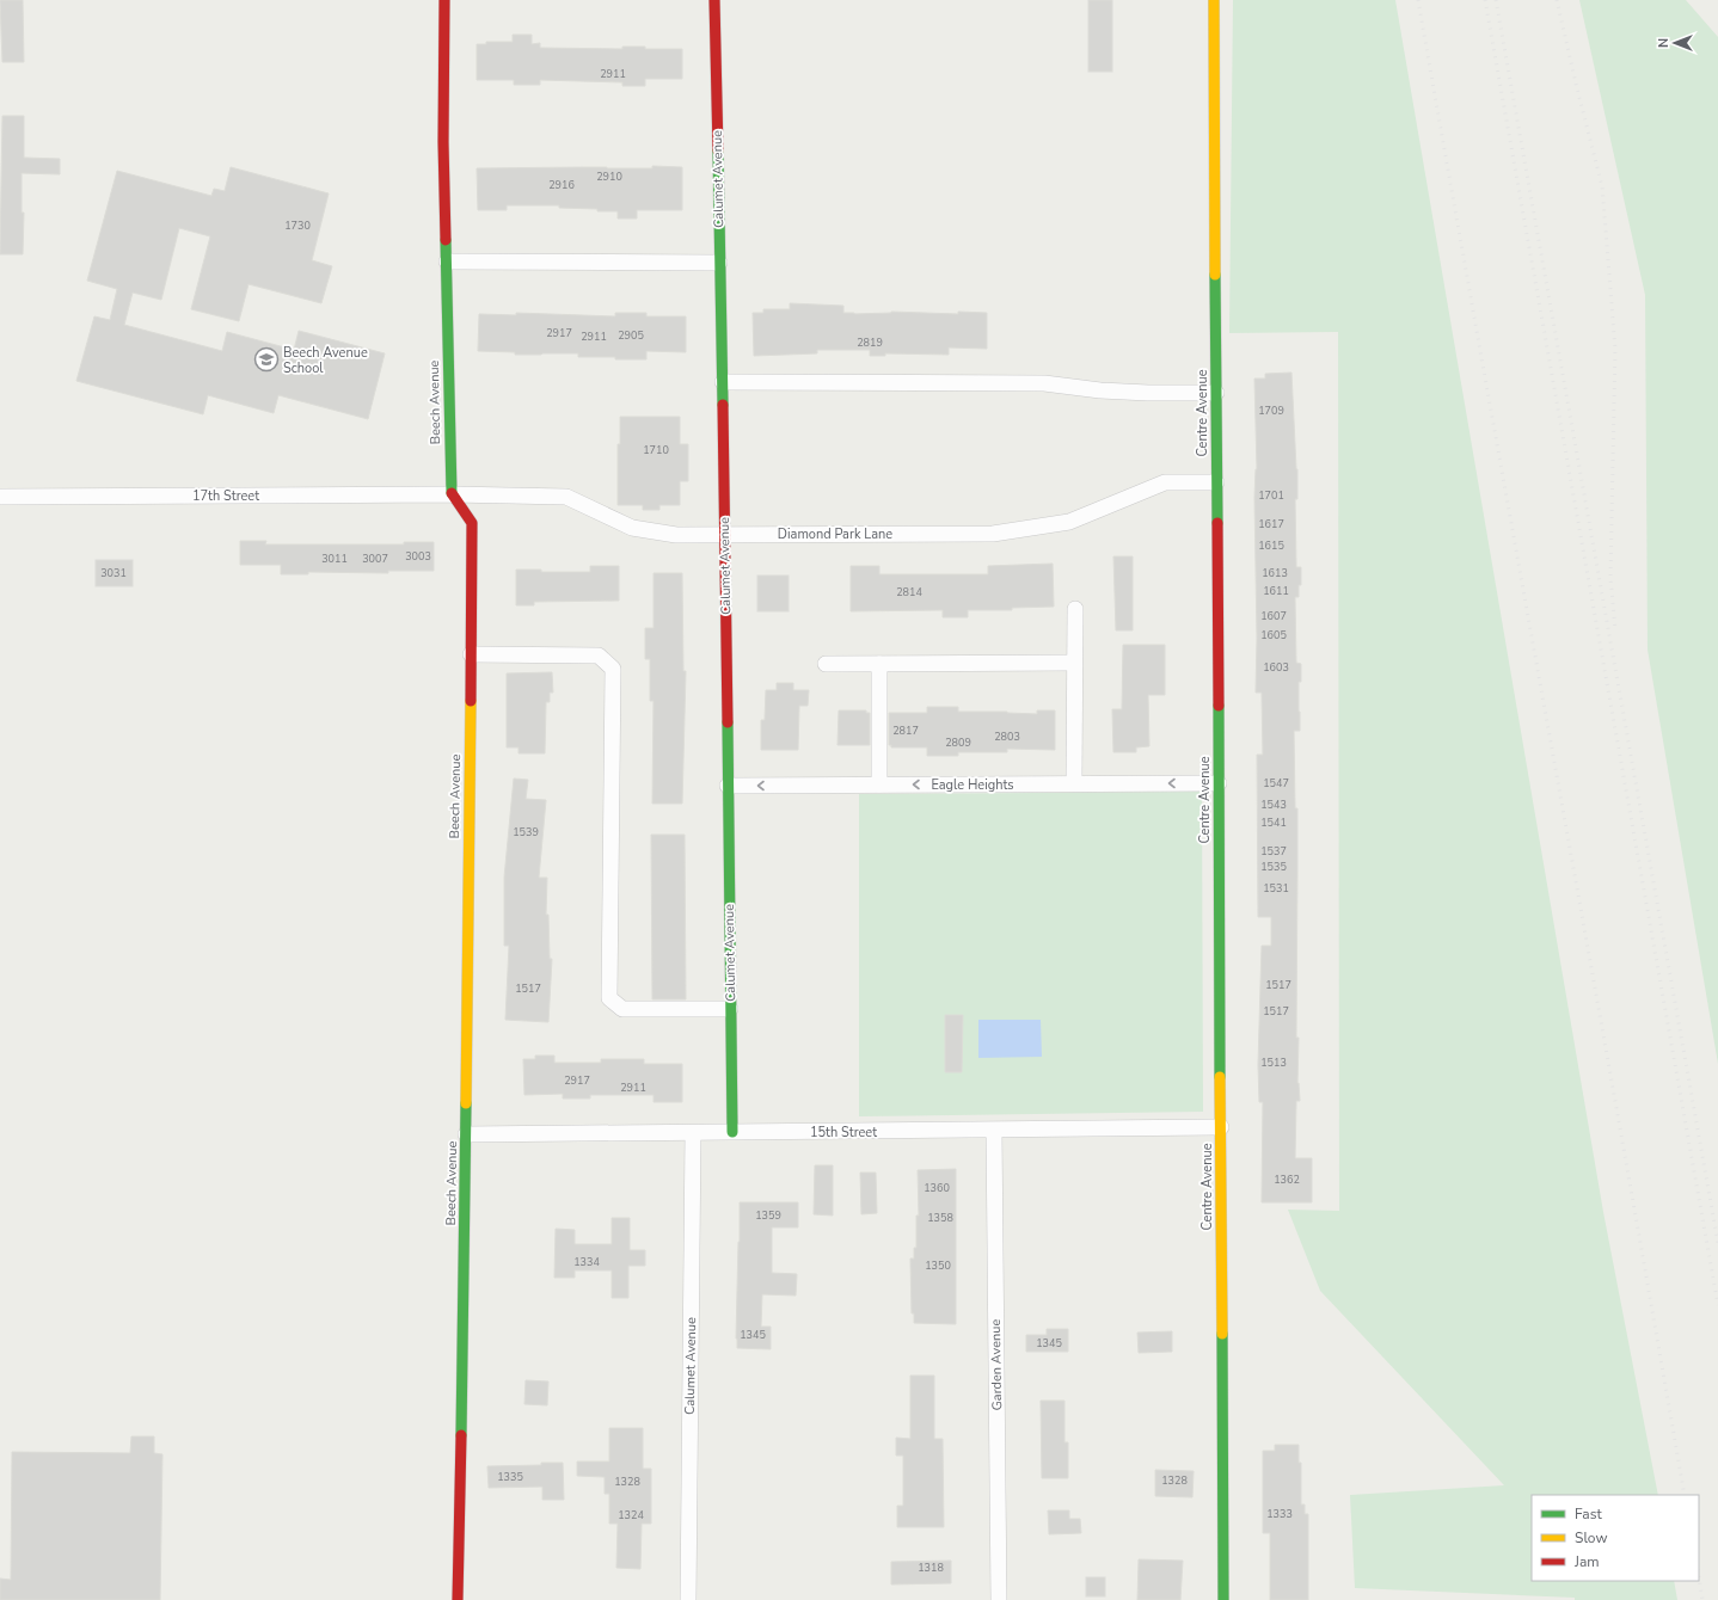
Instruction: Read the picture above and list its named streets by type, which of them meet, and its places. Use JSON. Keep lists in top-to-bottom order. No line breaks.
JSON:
{"streets":{"street":["Calumet Avenue","Beech Avenue","Centre Avenue","17th Street","Diamond Park Lane","Eagle Heights","15th Street","Garden Avenue"]},"crossings":[["Calumet Avenue","Diamond Park Lane"],["Calumet Avenue","Eagle Heights"],["Calumet Avenue","15th Street"],["Beech Avenue","17th Street"],["Beech Avenue","Diamond Park Lane"],["Beech Avenue","15th Street"],["Centre Avenue","Diamond Park Lane"],["Centre Avenue","Eagle Heights"],["Centre Avenue","15th Street"],["17th Street","Diamond Park Lane"],["15th Street","Garden Avenue"]],"places":{"school or university":["Beech Avenue School"]},"house_numbers":["2911","2910","2916","1730","2917","2905","2911","2819","1709","1710","1701","1617","1615","3003","3011","3007","3031","1613","1611","2814","1607","1605","1603","2817","2803","2809","1547","1543","1541","1539","1537","1535","1531","1517","1517","1517","1513","2917","2911","1362","1360","1359","1358","1334","1350","1345","1345","1335","1328","1328","1333","1324","1318"],"legend":["Fast","Slow","Jam"],"north":"left"}
